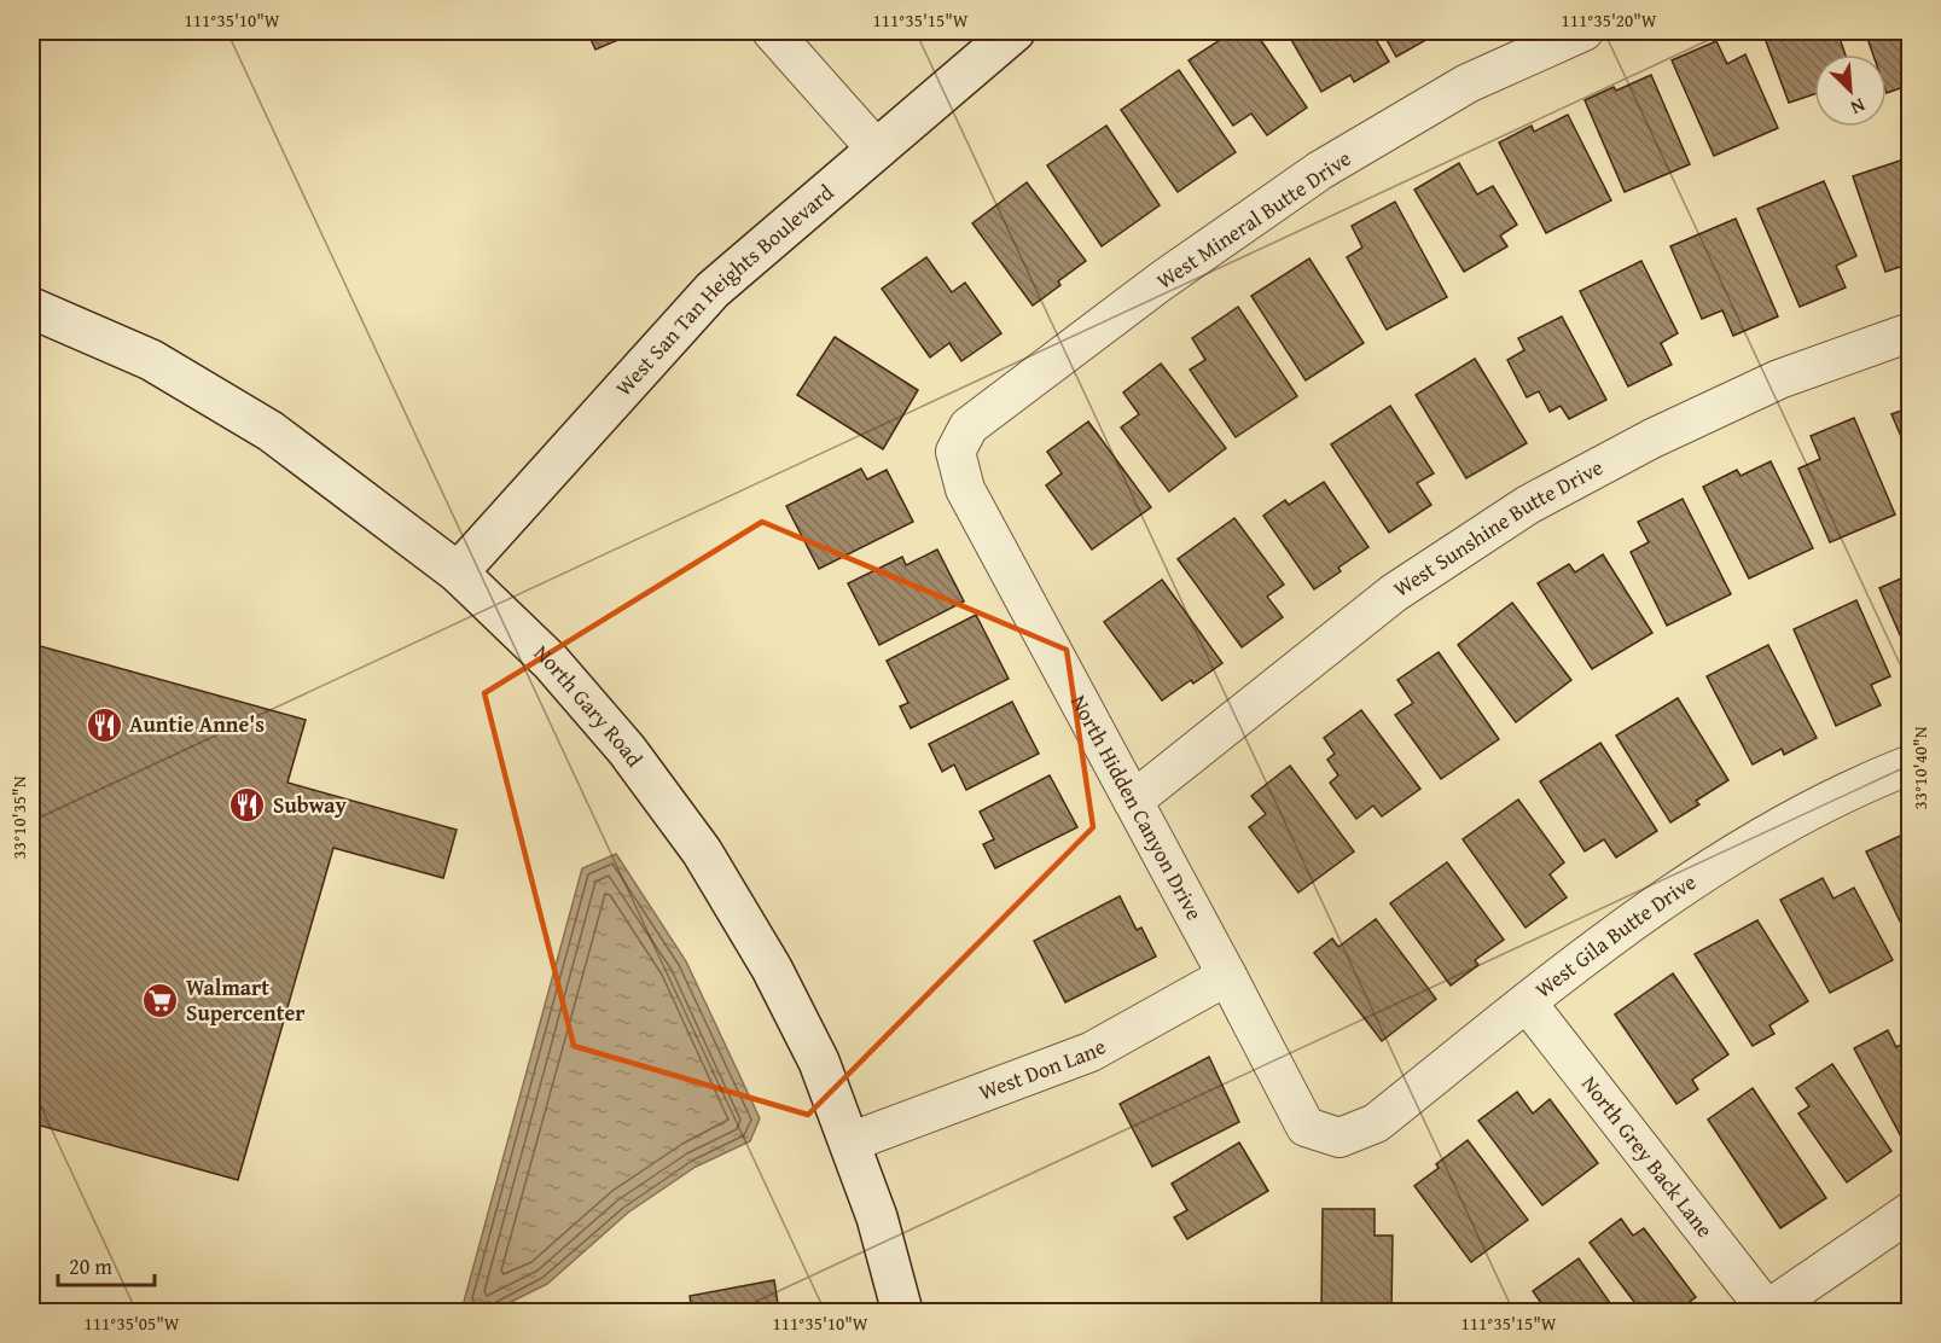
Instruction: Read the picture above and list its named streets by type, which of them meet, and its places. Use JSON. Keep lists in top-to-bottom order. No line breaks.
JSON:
{"streets":{"street":["West Mineral Butte Drive","West San Tan Heights Boulevard","West Sunshine Butte Drive","North Gary Road","North Hidden Canyon Drive","West Gila Butte Drive","West Don Lane","North Grey Back Lane"]},"crossings":[["West Mineral Butte Drive","North Hidden Canyon Drive"],["West San Tan Heights Boulevard","North Gary Road"],["West Sunshine Butte Drive","North Hidden Canyon Drive"],["North Gary Road","West Don Lane"],["North Hidden Canyon Drive","West Gila Butte Drive"],["North Hidden Canyon Drive","West Don Lane"],["West Gila Butte Drive","North Grey Back Lane"]],"places":{"restaurant":["Auntie Anne's","Subway"],"supermarket":["Walmart Supercenter"]},"scale_bar":"20 m","north":"bottom right","coordinates":["111°35'10\"W","111°35'15\"W","111°35'20\"W","33°10'40\"N","33°10'35\"N","111°35'05\"W"]}
